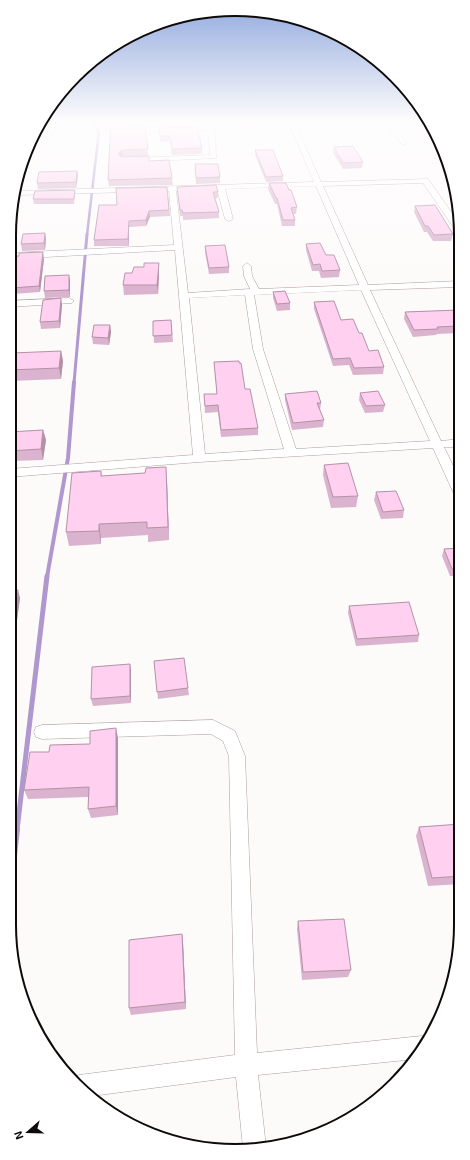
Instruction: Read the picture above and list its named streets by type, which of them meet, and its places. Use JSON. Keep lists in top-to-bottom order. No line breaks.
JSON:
{"north":"left"}
